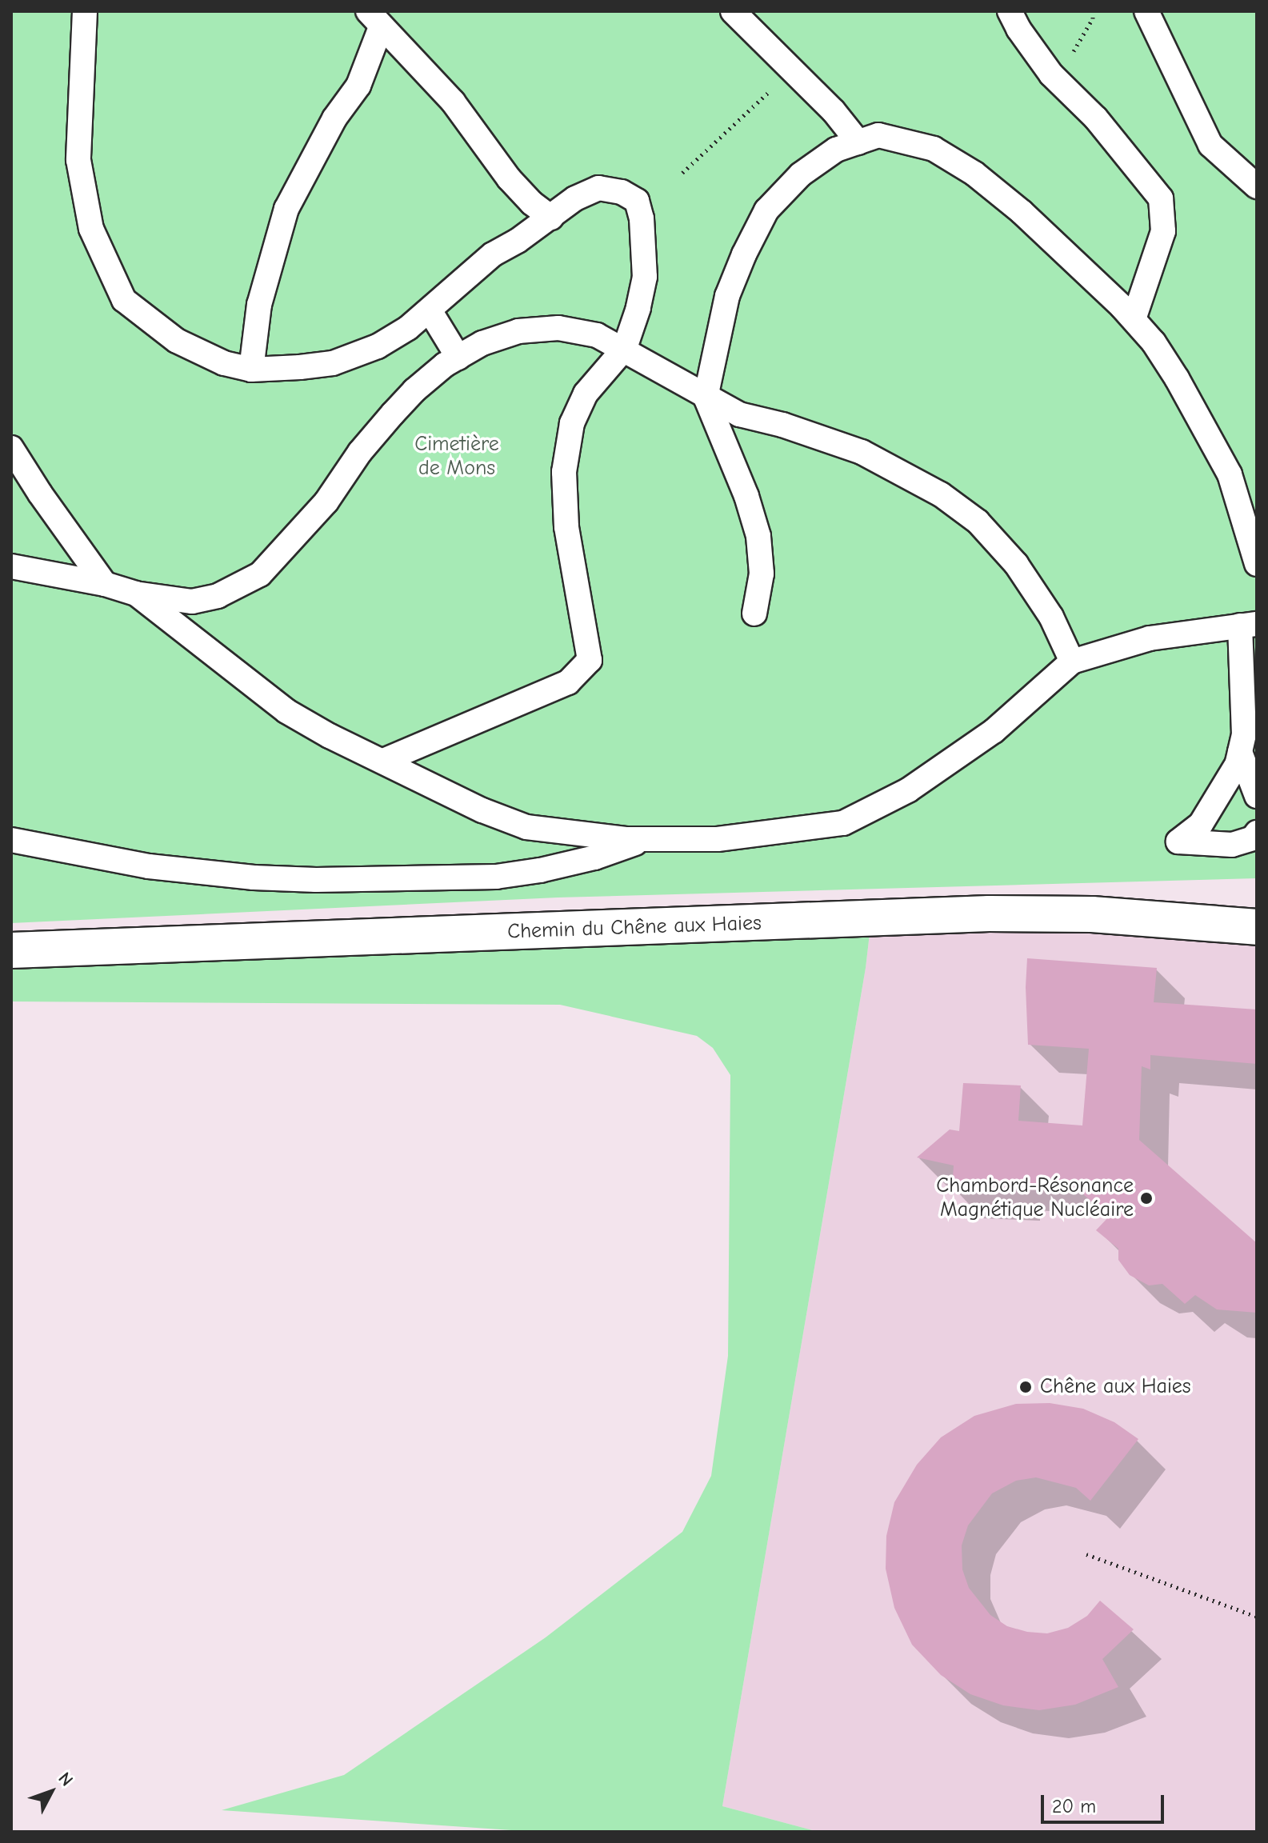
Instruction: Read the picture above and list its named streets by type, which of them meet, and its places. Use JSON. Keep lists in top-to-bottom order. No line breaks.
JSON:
{"streets":{"street":["Chemin du Chêne aux Haies"]},"parks":["Cimetière de Mons"],"places":["Chambord-Résonance Magnétique Nucléaire","Chêne aux Haies"],"scale_bar":"20 m","north":"top right"}
